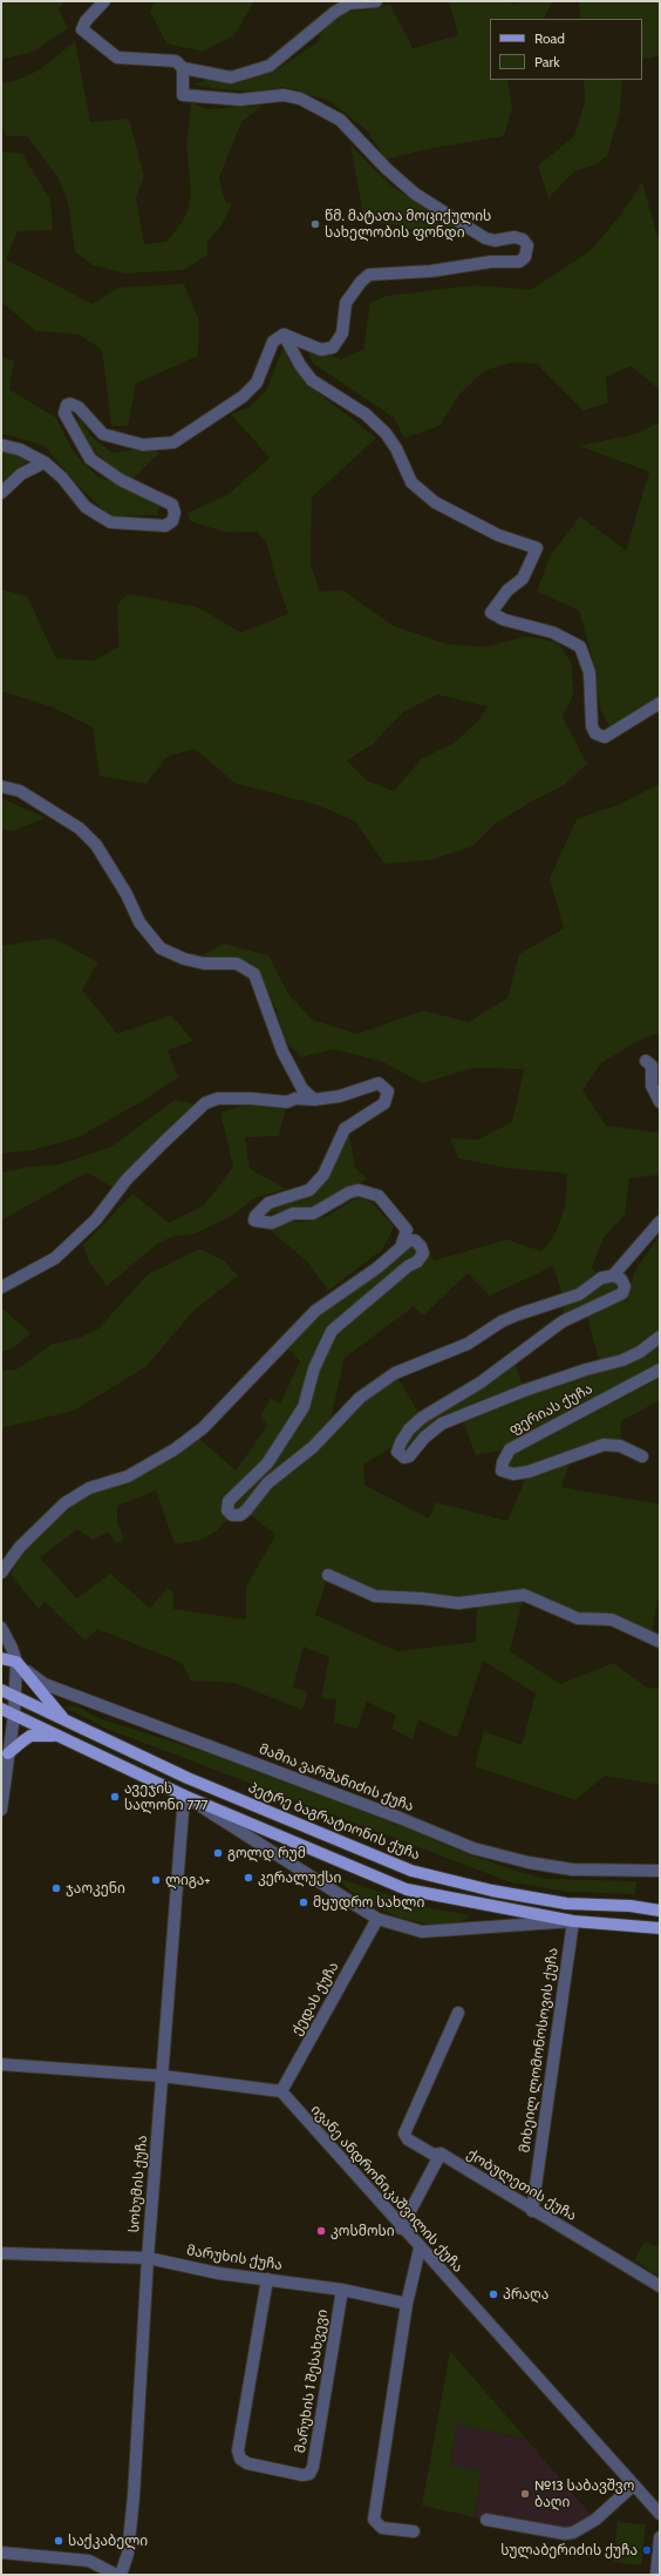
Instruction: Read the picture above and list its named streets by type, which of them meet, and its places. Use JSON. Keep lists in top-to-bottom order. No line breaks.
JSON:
{"streets":{"main road":["პეტრე ბაგრატიონის ქუჩა"],"street":["ფერიას ქუჩა","მამია ვარშანიძის ქუჩა","ქედას ქუჩა","მიხეილ ლომონოსოვის ქუჩა","სოხუმის ქუჩა","ქობულეთის ქუჩა","ივანე ანდრონიკაშვილის ქუჩა","მარუხის ქუჩა","მარუხის 1 შესახვევი"]},"crossings":[["ქედას ქუჩა","ივანე ანდრონიკაშვილის ქუჩა"],["მიხეილ ლომონოსოვის ქუჩა","ქობულეთის ქუჩა"],["სოხუმის ქუჩა","მარუხის ქუჩა"],["მარუხის ქუჩა","მარუხის 1 შესახვევი"]],"places":["წმ. მატათა მოციქულის სახელობის ფონდი","ავეჯის სალონი 777","გოლდ რუმ","კერალუქსი","ლიგა+","ჯაოკენი","მყუდრო სახლი","კოსმოსი","პრაღა","№13 საბავშვო ბაღი","საქკაბელი","სულაბერიძის ქუჩა"],"legend":["Road","Park"]}
